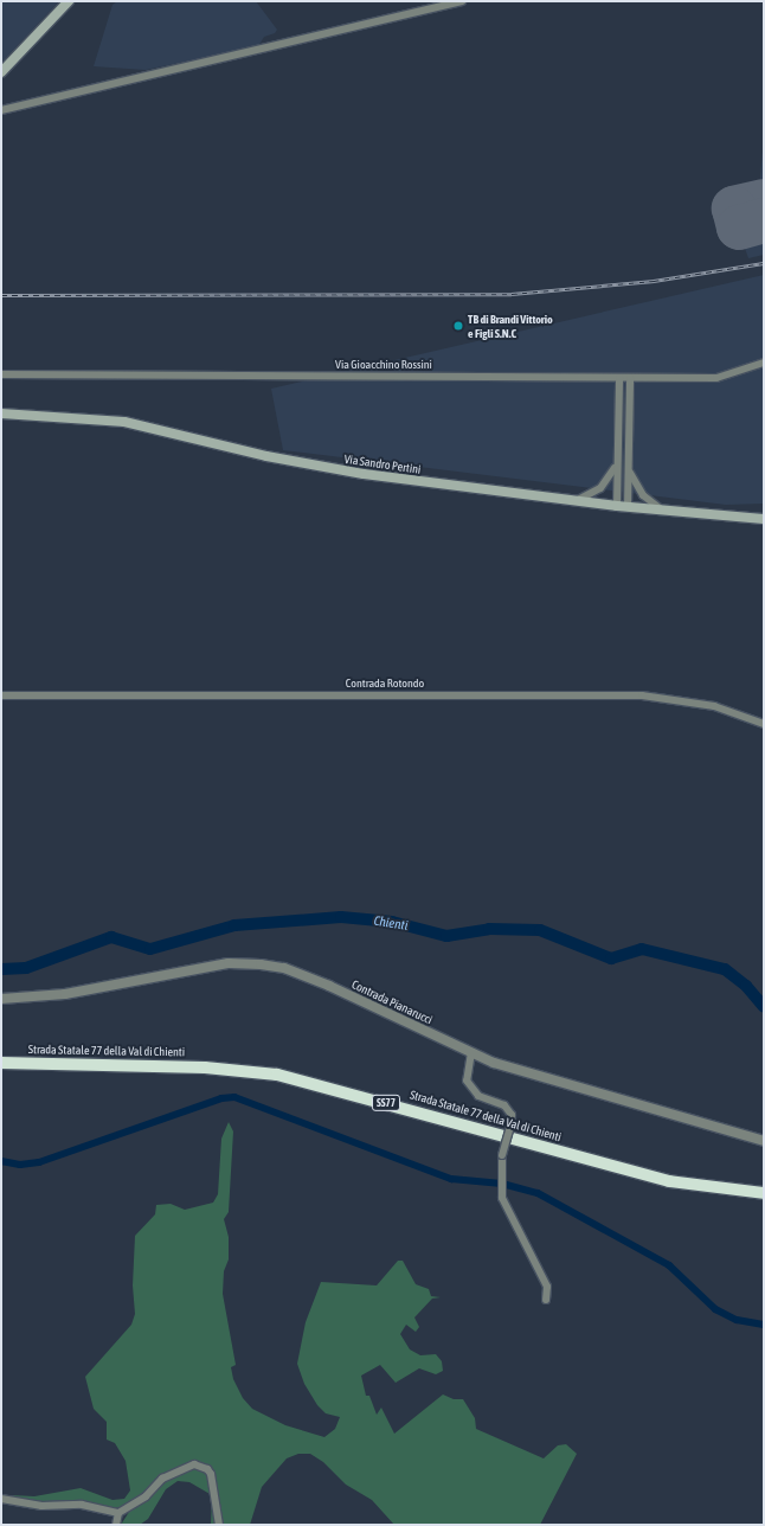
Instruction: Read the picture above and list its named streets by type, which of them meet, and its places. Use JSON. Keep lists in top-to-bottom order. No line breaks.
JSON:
{"streets":{"highway":["Strada Statale 77 della Val di Chienti","SS77"],"main road":["Via Sandro Pertini"],"street":["Via Gioacchino Rossini","Contrada Rotondo","Contrada Pianarucci"]},"water":["Chienti"],"places":["TB di Brandi Vittorio e Figli S.N.C"]}
